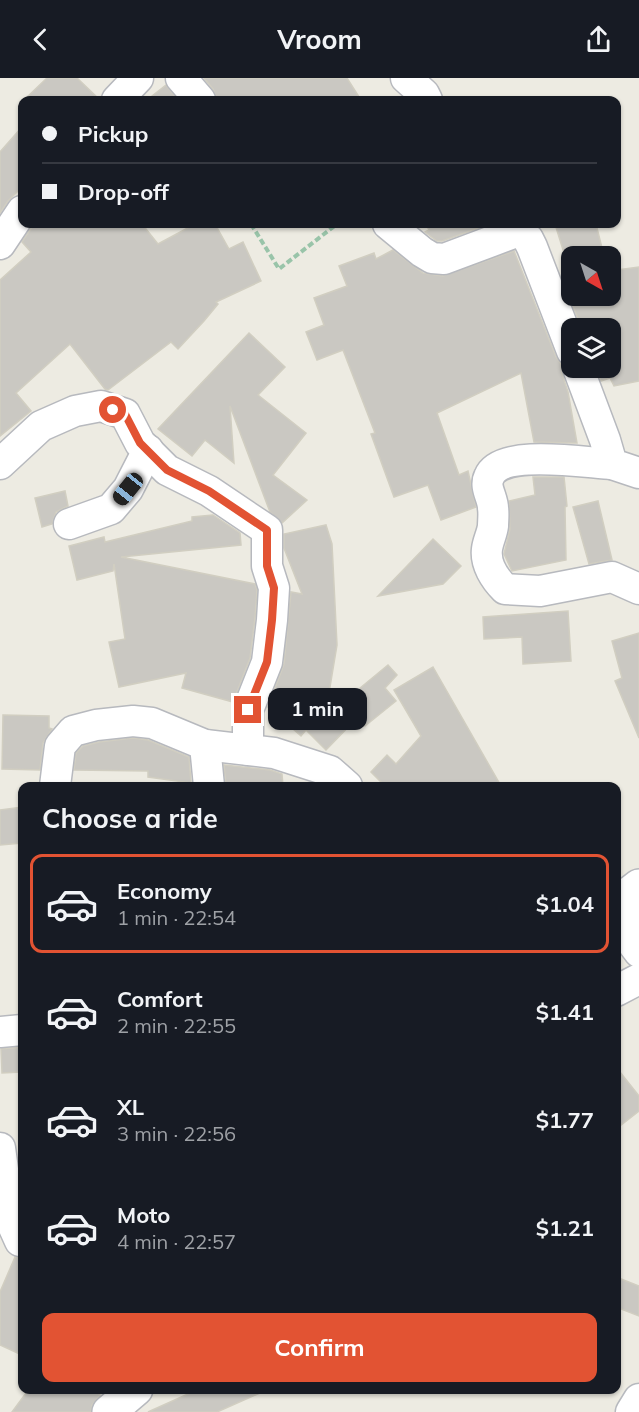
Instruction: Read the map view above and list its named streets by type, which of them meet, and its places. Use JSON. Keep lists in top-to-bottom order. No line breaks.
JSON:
{"north":"bottom right","page":{"header":"Vroom","banner":["Pickup","Drop-off"],"bubble":"1 min","heading":"Choose a ride","list":[{"name":"Economy","note":"1 min · 22:54","value":"$1.04"},{"name":"Comfort","note":"2 min · 22:55","value":"$1.41"},{"name":"XL","note":"3 min · 22:56","value":"$1.77"},{"name":"Moto","note":"4 min · 22:57","value":"$1.21"}],"buttons":"Confirm"}}
